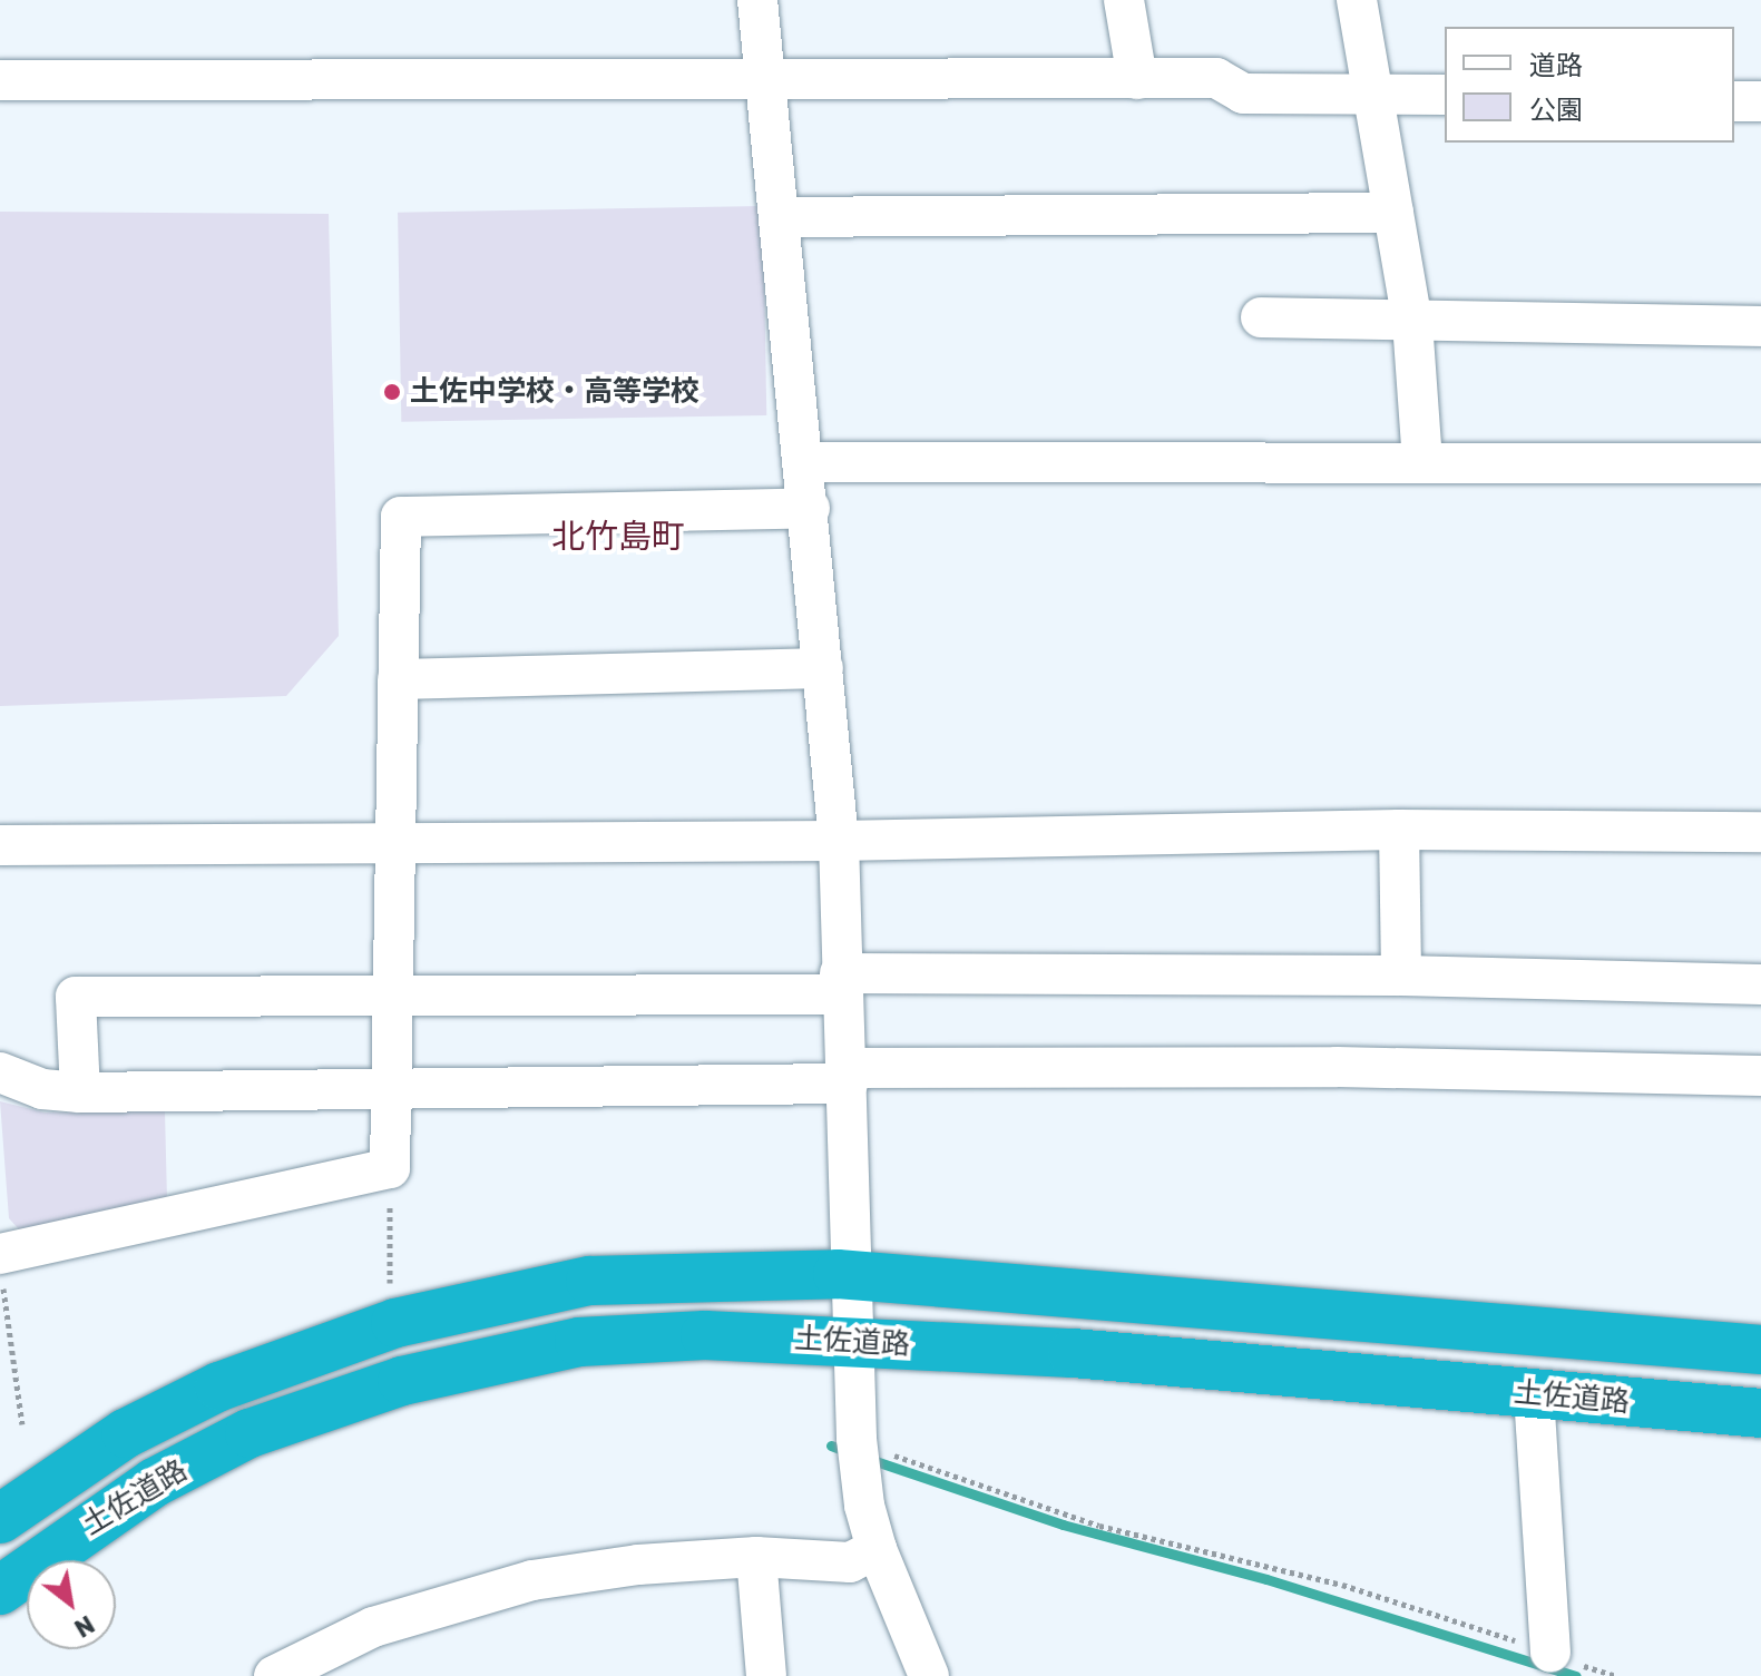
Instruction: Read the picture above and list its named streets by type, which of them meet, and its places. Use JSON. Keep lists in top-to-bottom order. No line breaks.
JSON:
{"streets":{"highway":["土佐道路"]},"districts":["北竹島町"],"places":["土佐中学校・高等学校"],"legend":["道路","公園"],"north":"bottom right"}
